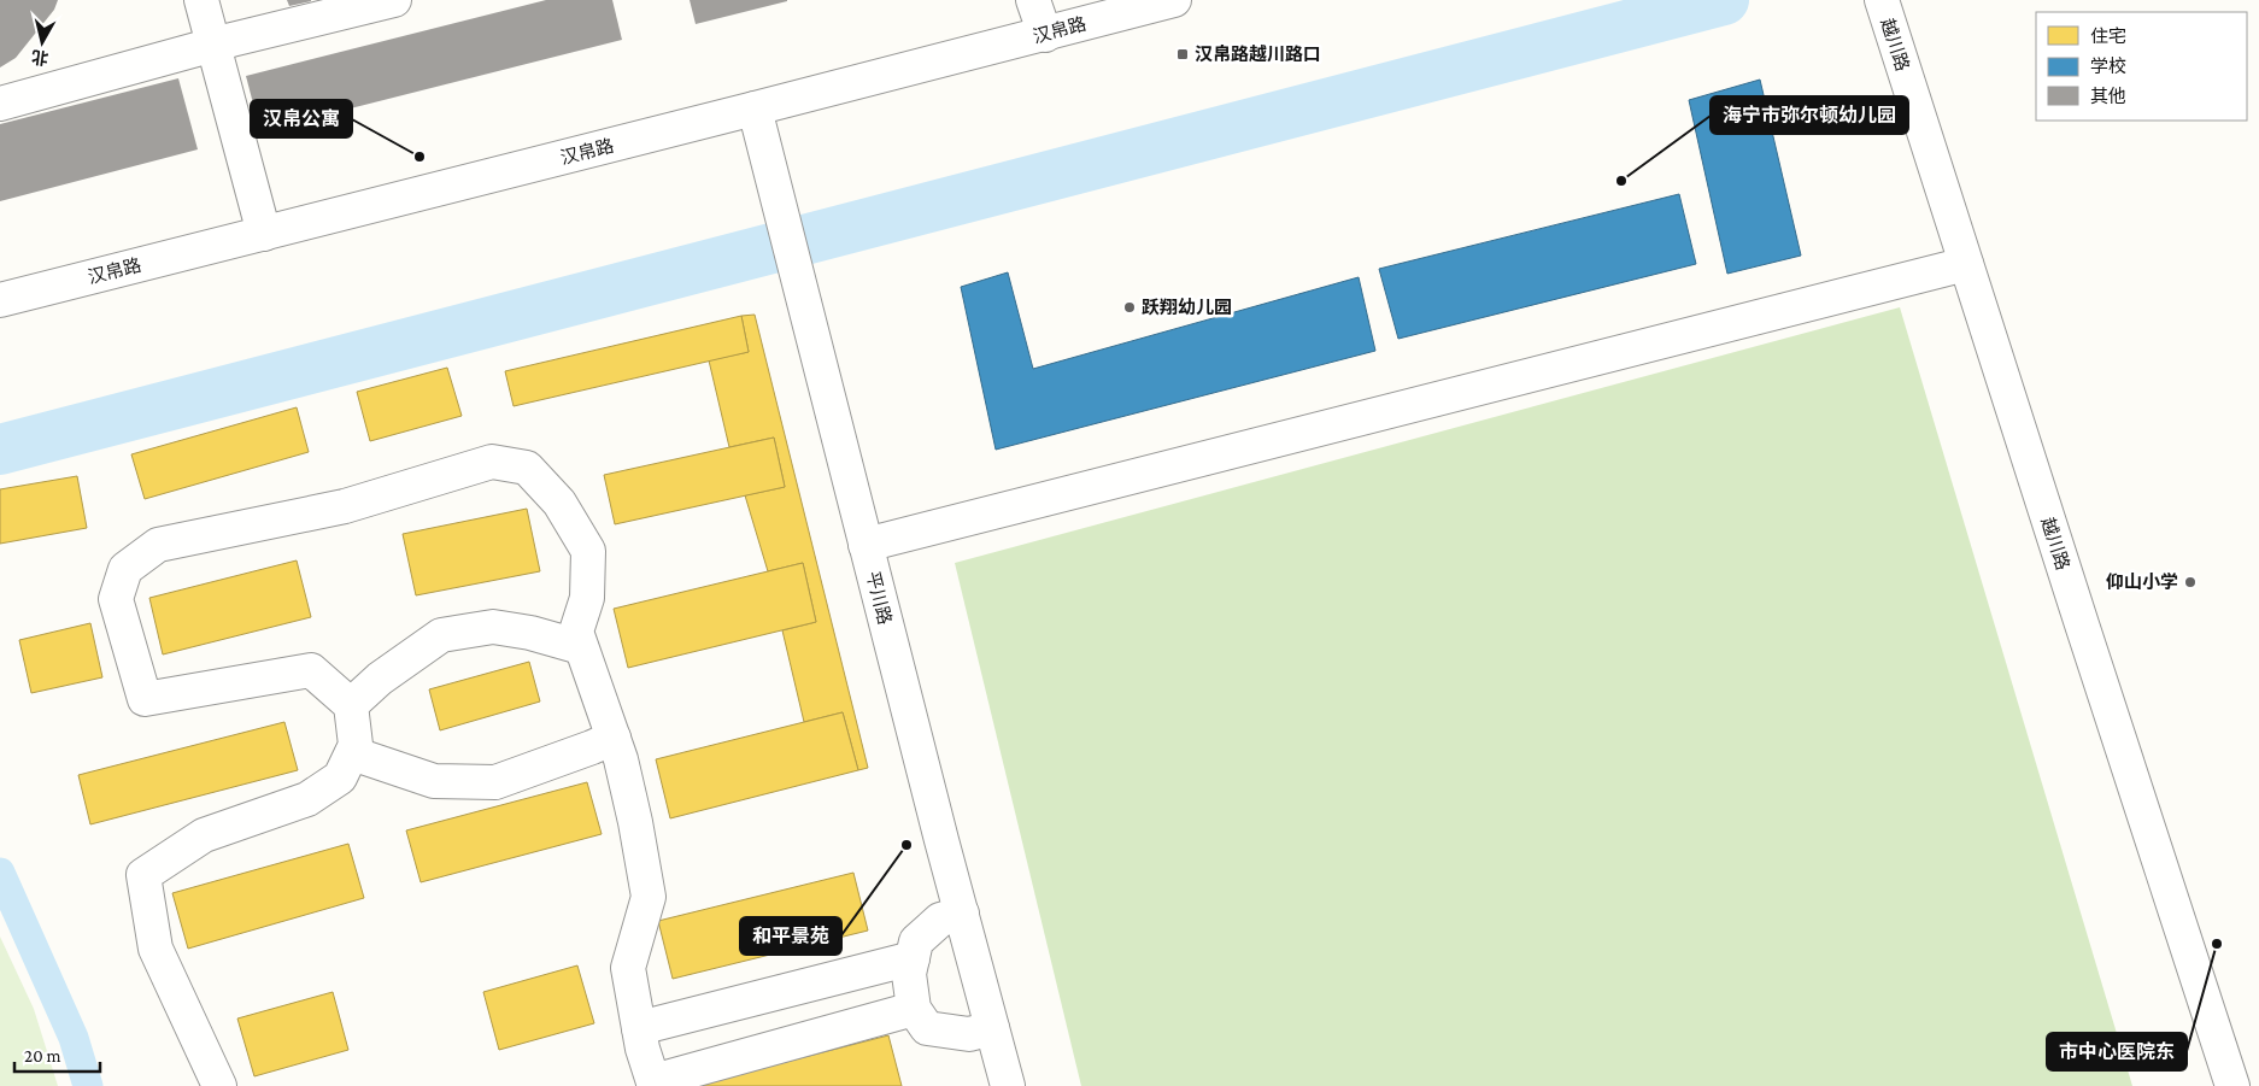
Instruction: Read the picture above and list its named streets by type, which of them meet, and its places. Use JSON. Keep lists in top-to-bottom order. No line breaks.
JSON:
{"streets":{"street":["汉帛路","越川路","平川路"]},"crossings":[["汉帛路","平川路"]],"places":{"transit":["汉帛路越川路口"],"other":["汉帛公寓","海宁市弥尔顿幼儿园","跃翔幼儿园","仰山小学","和平景苑","市中心医院东"]},"legend":["住宅","学校","其他"],"scale_bar":"20 m","north":"bottom"}
